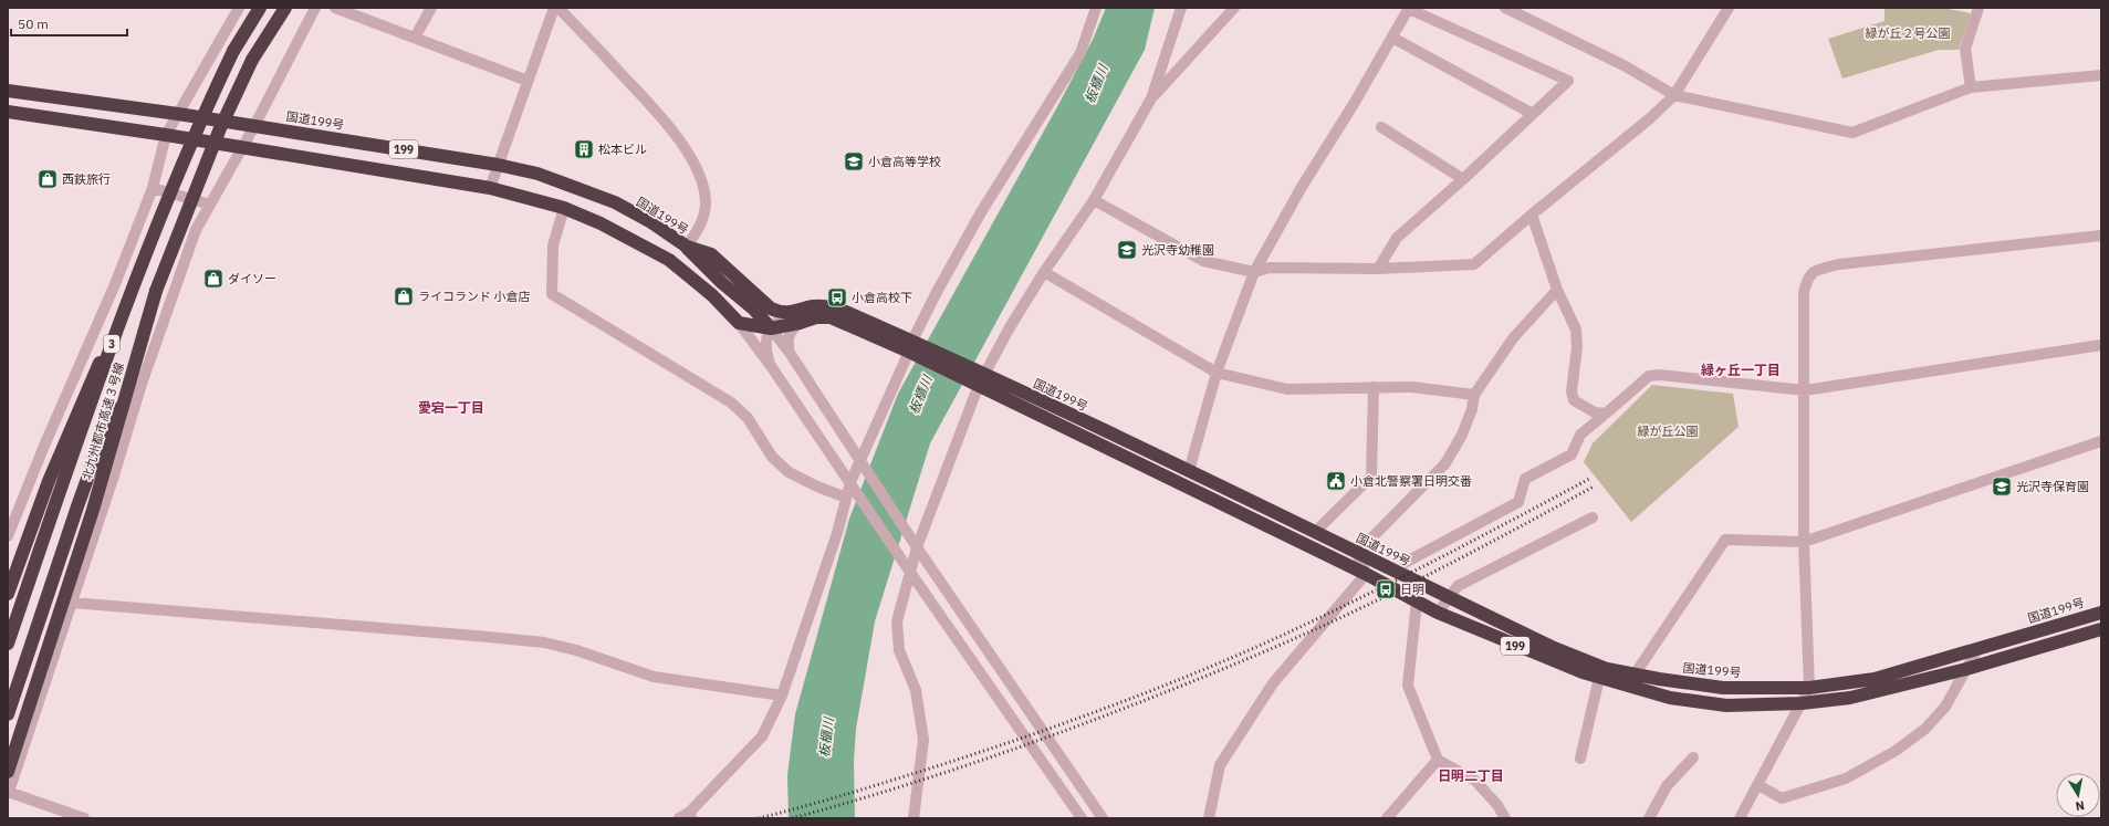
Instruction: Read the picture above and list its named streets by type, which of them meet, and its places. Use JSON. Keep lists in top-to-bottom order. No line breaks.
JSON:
{"streets":{"highway":["国道199号","199","3","北九州都市高速３号線"]},"crossings":[["国道199号","199"],["3","北九州都市高速３号線"]],"districts":["緑ヶ丘一丁目","愛宕一丁目","日明二丁目"],"water":["板櫃川"],"parks":["緑が丘２号公園","緑が丘公園"],"places":{"building":["松本ビル"],"school or university":["小倉高等学校","光沢寺幼稚園","光沢寺保育園"],"shop":["西鉄旅行","ダイソー","ライコランド 小倉店"],"bus stop":["小倉高校下","日明"],"public building":["小倉北警察署日明交番"]},"scale_bar":"50 m","north":"bottom"}
